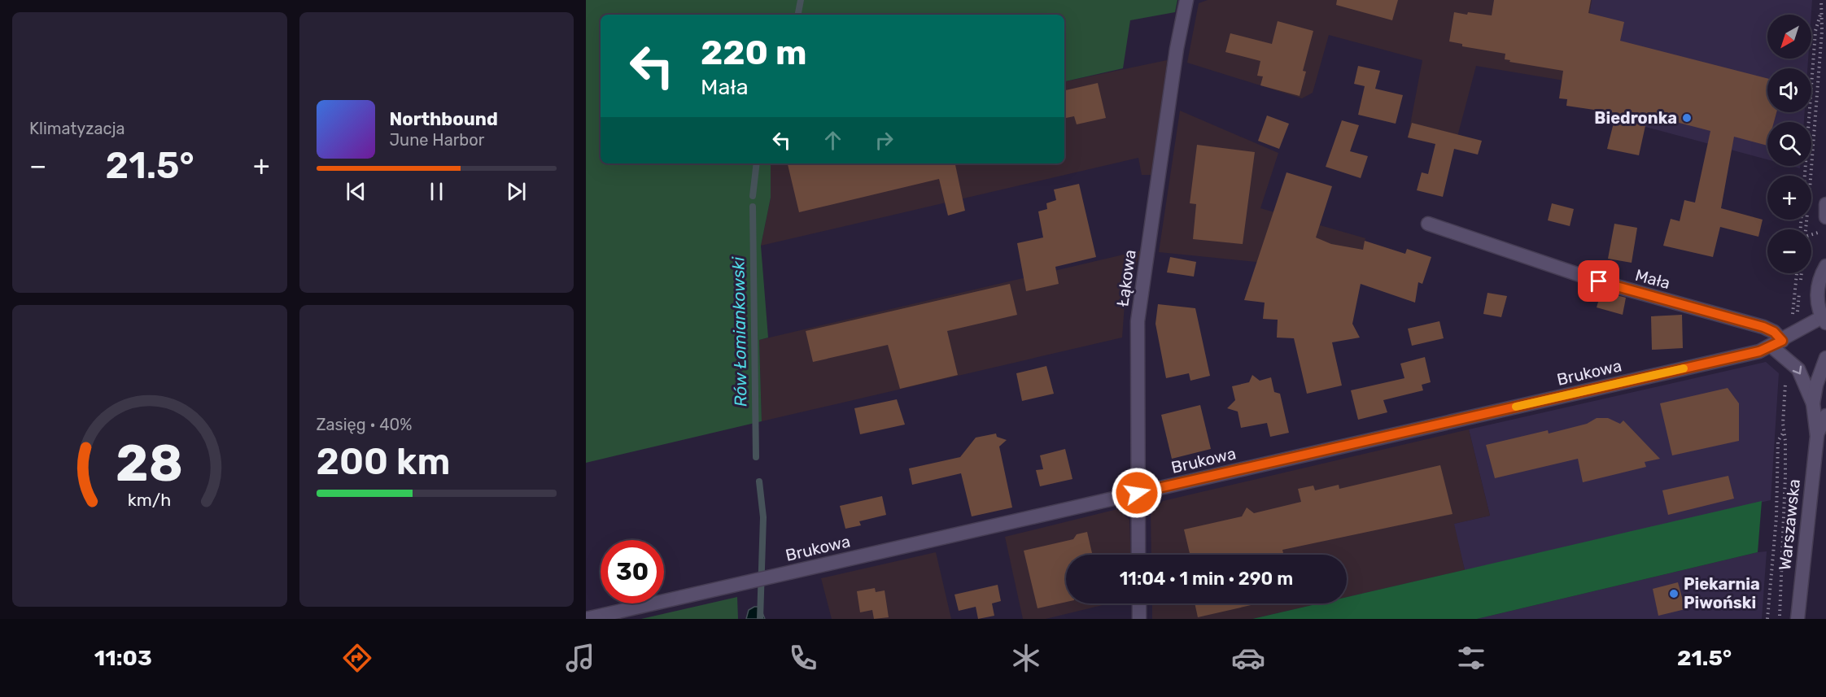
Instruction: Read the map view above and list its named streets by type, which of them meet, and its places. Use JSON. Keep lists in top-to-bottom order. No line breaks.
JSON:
{"streets":{"street":["Łąkowa","Mała","Brukowa","Warszawska"]},"crossings":[["Łąkowa","Brukowa"],["Mała","Brukowa"],["Mała","Warszawska"],["Brukowa","Warszawska"]],"water":["Rów Łomiankowski"],"places":["Biedronka","Piekarnia Piwoński"],"north":"bottom left","page":{"tile":["Klimatyzacja",["Zasięg · 40%","200 km"]],"map_buttons":["+","−"],"turn":["220 m","Mała"],"song":["Northbound","June Harbor"],"heat":["−","21.5°","+"],"limit":"30","trip":"11:04 · 1 min · 290 m","tabs":["11:03","21.5°"],"gauge":["28","km/h"]}}
